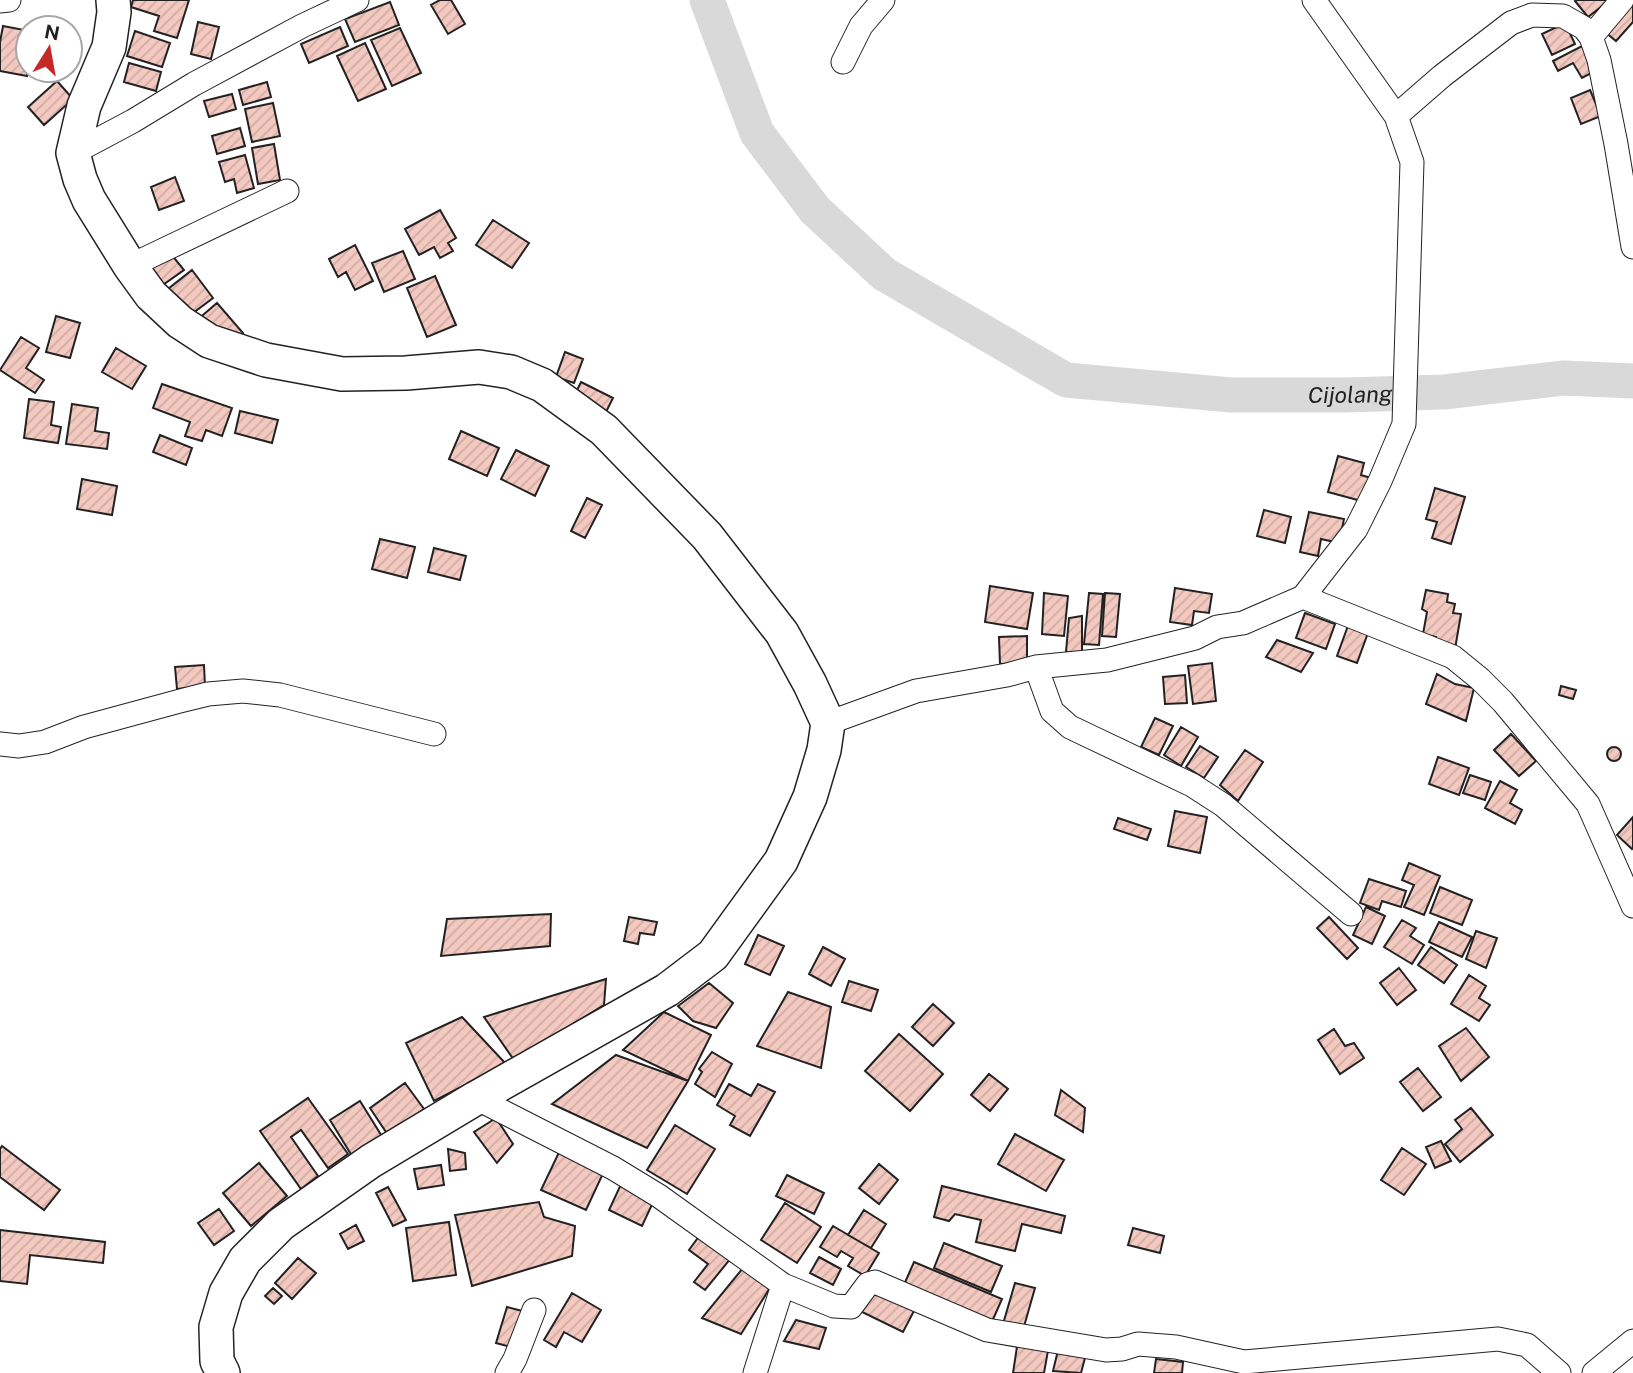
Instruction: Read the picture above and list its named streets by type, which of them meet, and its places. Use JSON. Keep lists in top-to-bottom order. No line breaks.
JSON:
{"water":["Cijolang"],"north":"top"}
